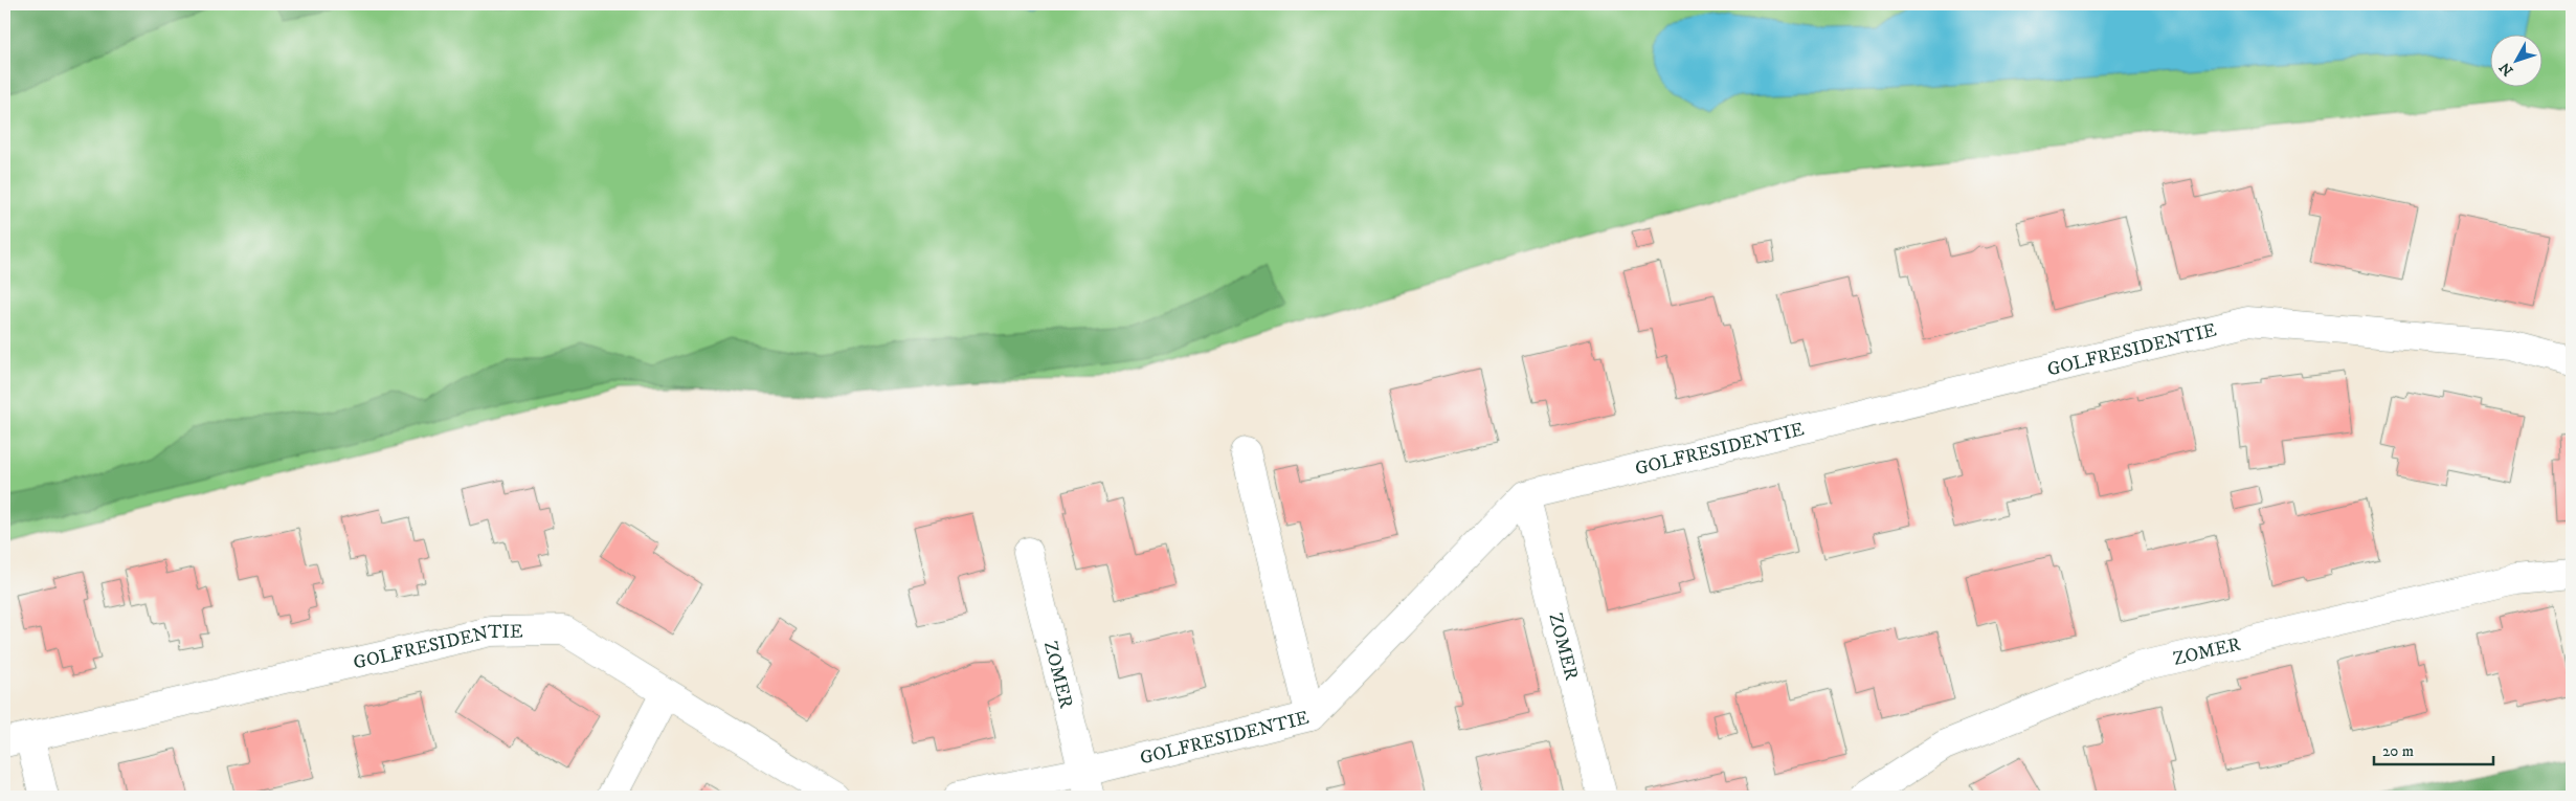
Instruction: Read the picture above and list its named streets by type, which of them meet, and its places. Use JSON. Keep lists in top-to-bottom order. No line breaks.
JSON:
{"streets":{"street":["GOLFRESIDENTIE","ZOMER"]},"crossings":[["GOLFRESIDENTIE","ZOMER"]],"scale_bar":"20 m","north":"bottom left"}
